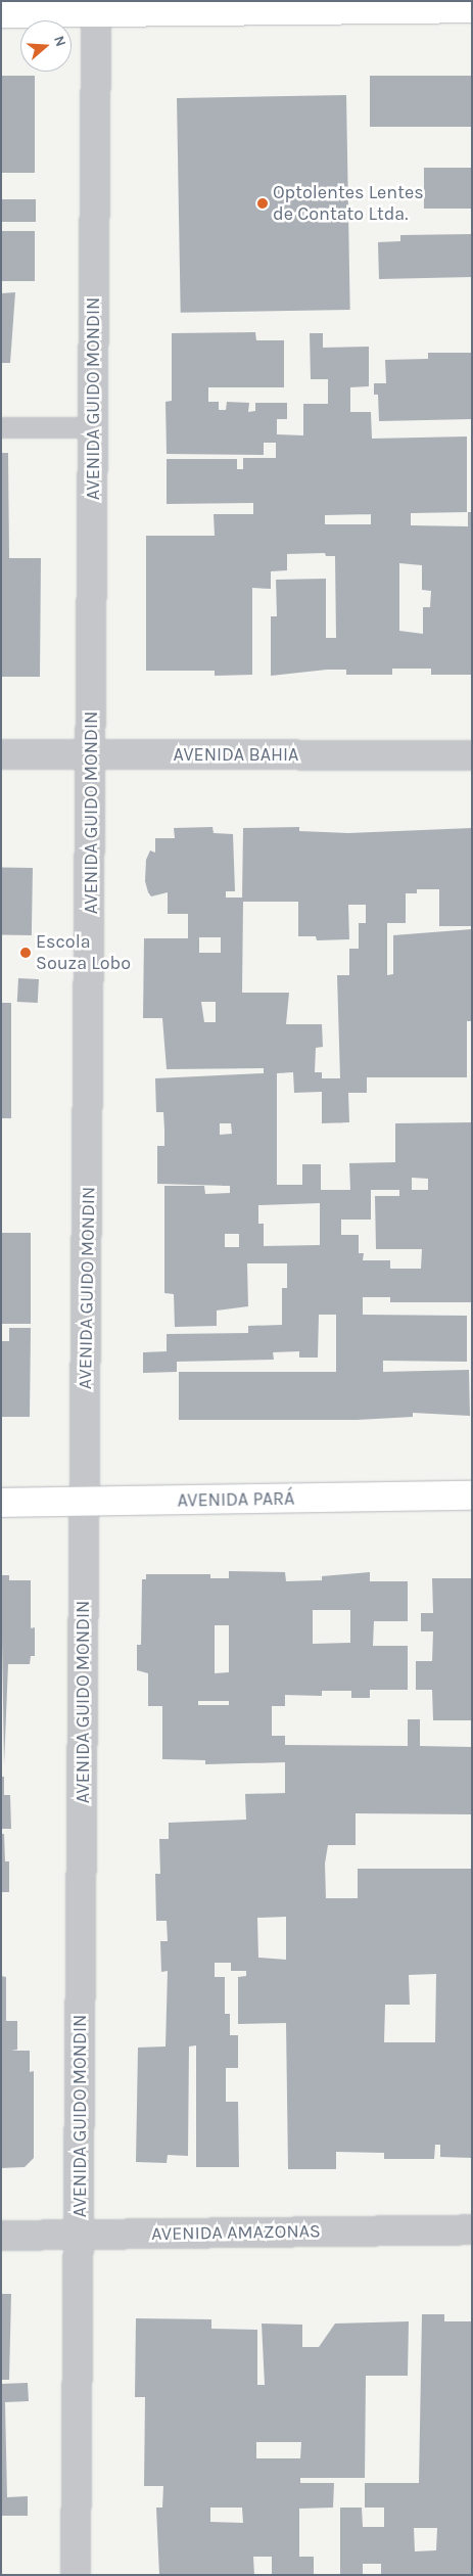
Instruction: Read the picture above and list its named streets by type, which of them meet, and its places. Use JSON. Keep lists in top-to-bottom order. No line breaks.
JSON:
{"streets":{"street":["AVENIDA GUIDO MONDIN","AVENIDA BAHIA","AVENIDA PARÁ","AVENIDA AMAZONAS"]},"crossings":[["AVENIDA GUIDO MONDIN","AVENIDA BAHIA"],["AVENIDA GUIDO MONDIN","AVENIDA PARÁ"],["AVENIDA GUIDO MONDIN","AVENIDA AMAZONAS"]],"places":["Optolentes Lentes de Contato Ltda.","Escola Souza Lobo"],"north":"right"}
